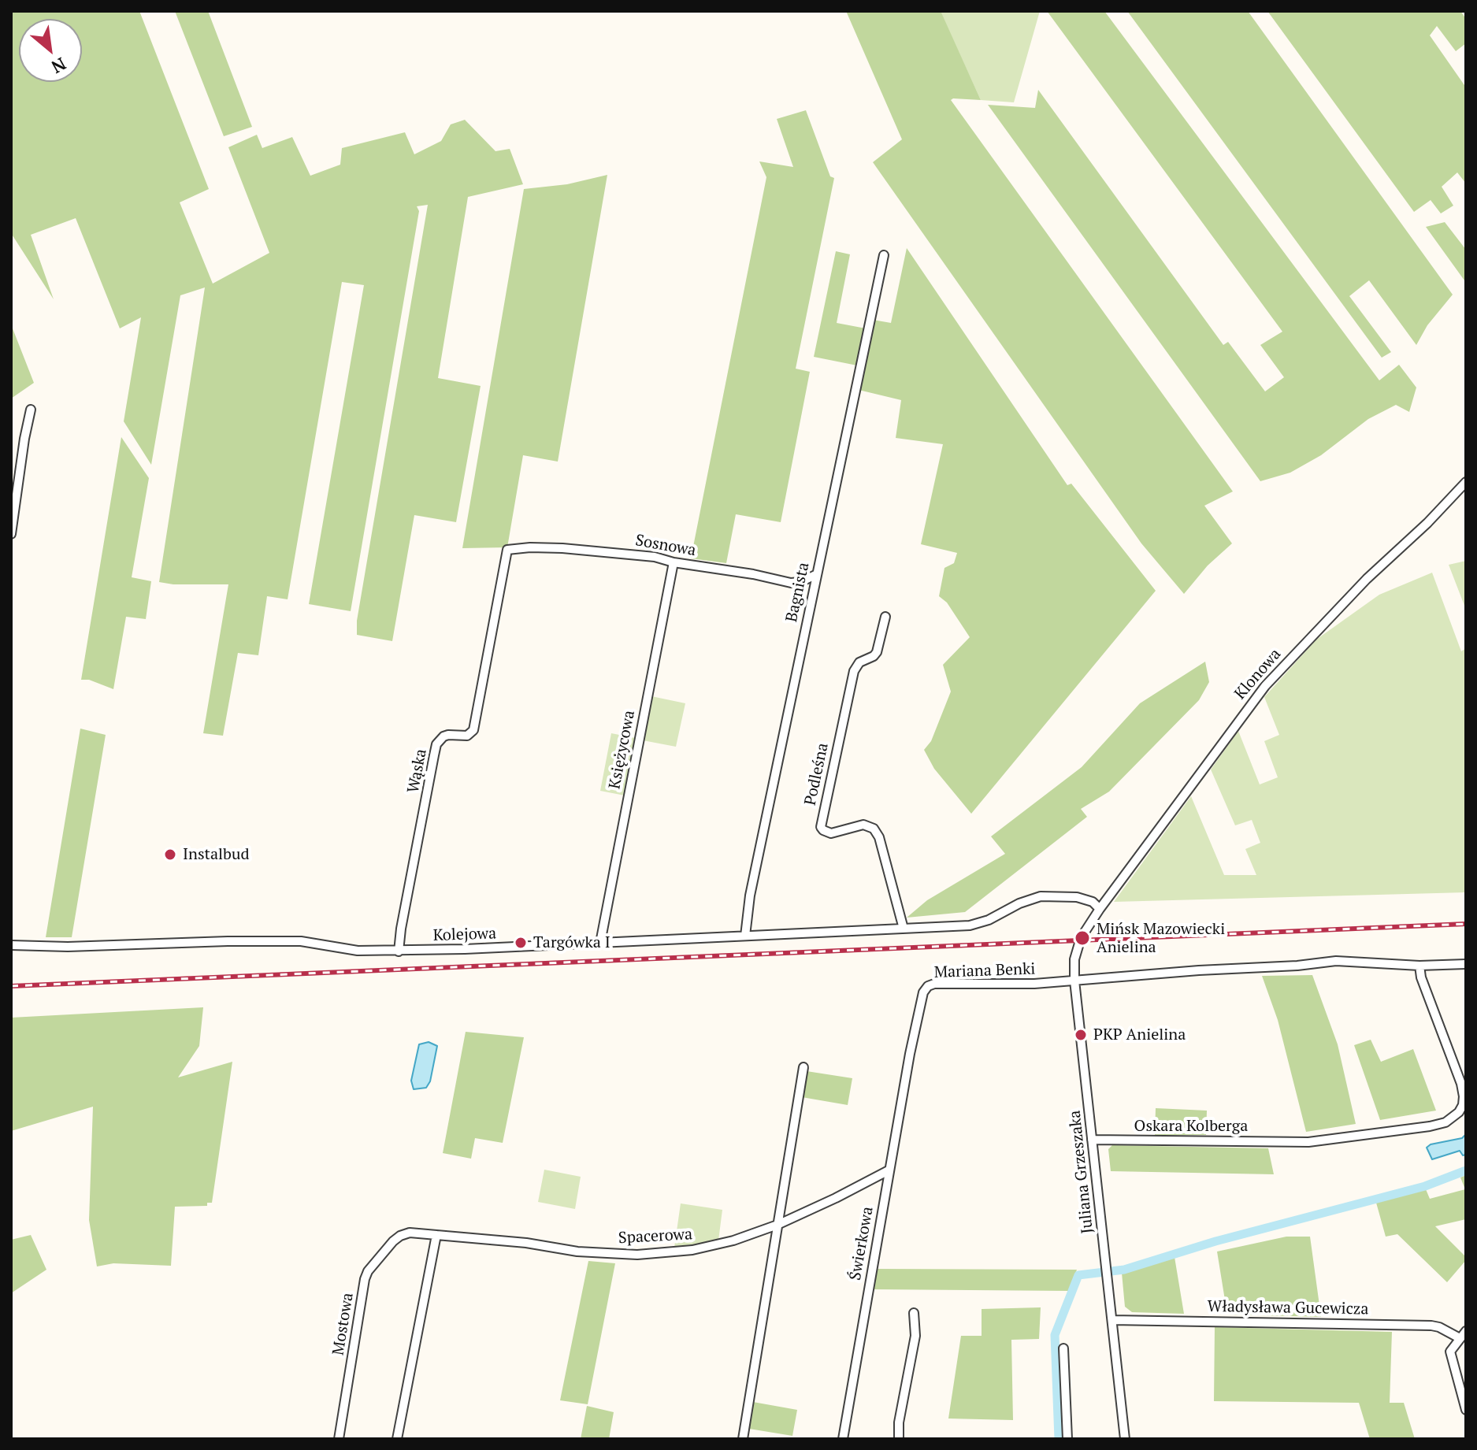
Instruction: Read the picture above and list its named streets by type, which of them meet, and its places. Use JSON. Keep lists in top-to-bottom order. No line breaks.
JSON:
{"streets":{"street":["Sosnowa","Bagnista","Klonowa","Księżycowa","Wąska","Podleśna","Kolejowa","Mariana Benki","Oskara Kolberga","Juliana Grzeszaka","Spacerowa","Świerkowa","Władysława Gucewicza","Mostowa"]},"crossings":[["Sosnowa","Bagnista"],["Sosnowa","Księżycowa"],["Sosnowa","Wąska"],["Bagnista","Kolejowa"],["Klonowa","Kolejowa"],["Klonowa","Juliana Grzeszaka"],["Księżycowa","Kolejowa"],["Wąska","Kolejowa"],["Podleśna","Kolejowa"],["Kolejowa","Juliana Grzeszaka"],["Mariana Benki","Juliana Grzeszaka"],["Mariana Benki","Świerkowa"],["Oskara Kolberga","Juliana Grzeszaka"],["Juliana Grzeszaka","Władysława Gucewicza"],["Spacerowa","Świerkowa"],["Spacerowa","Mostowa"]],"places":["Instalbud","Mińsk Mazowiecki Anielina","Targówka I","PKP Anielina"],"north":"bottom right"}
